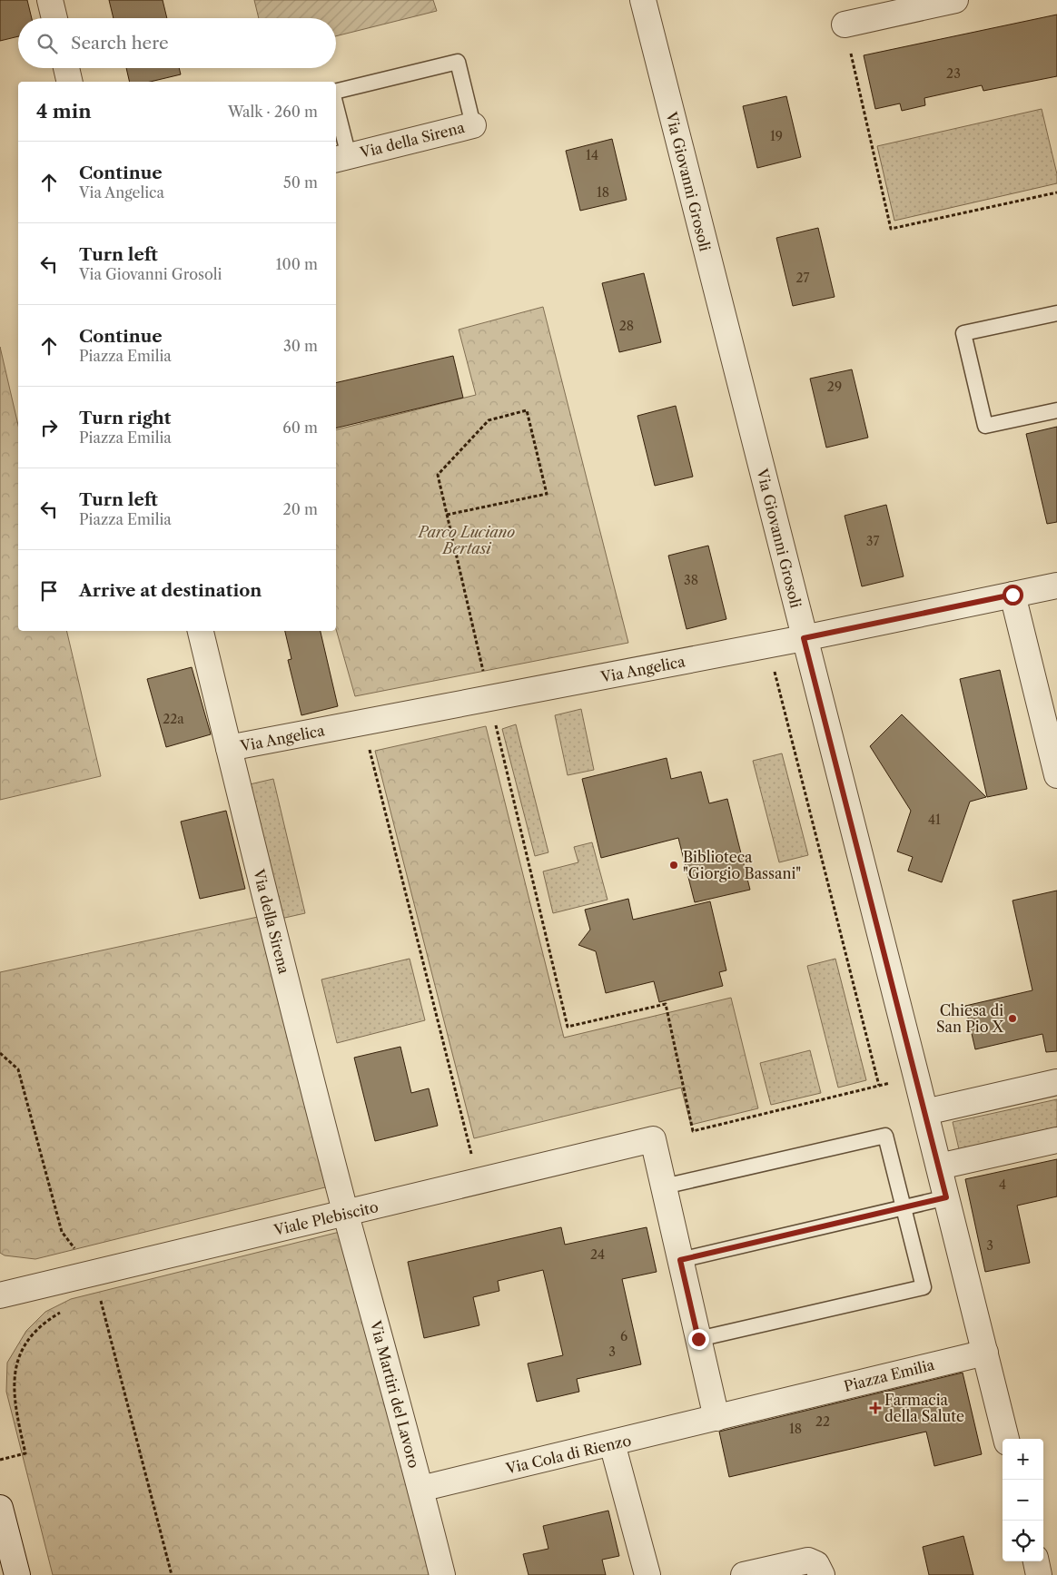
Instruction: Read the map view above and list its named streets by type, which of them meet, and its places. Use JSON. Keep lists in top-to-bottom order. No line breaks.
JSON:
{"streets":{"street":["Via della Sirena","Via Giovanni Grosoli","Via Angelica","Viale Plebiscito","Piazza Emilia","Via Martiri del Lavoro","Via Cola di Rienzo"]},"crossings":[["Via della Sirena","Via Angelica"],["Via della Sirena","Viale Plebiscito"],["Via della Sirena","Via Martiri del Lavoro"],["Via Giovanni Grosoli","Via Angelica"],["Viale Plebiscito","Via Martiri del Lavoro"],["Piazza Emilia","Via Cola di Rienzo"],["Via Martiri del Lavoro","Via Cola di Rienzo"]],"parks":["Parco Luciano Bertasi"],"places":{"other":["Biblioteca \"Giorgio Bassani\"","Chiesa di San Pio X"],"health":["Farmacia della Salute"]},"house_numbers":["23","19","14","18","27","28","29","37","38","22a","41","4","3","24","6","3","22","18"],"page":{"search":"Search here","heading":["4 min","Walk · 260 m"],"list":[["Continue","Via Angelica","50 m"],["Turn left","Via Giovanni Grosoli","100 m"],["Continue","Piazza Emilia","30 m"],["Turn right","Piazza Emilia","60 m"],["Turn left","Piazza Emilia","20 m"],"Arrive at destination"],"map_buttons":["+","−"]}}
